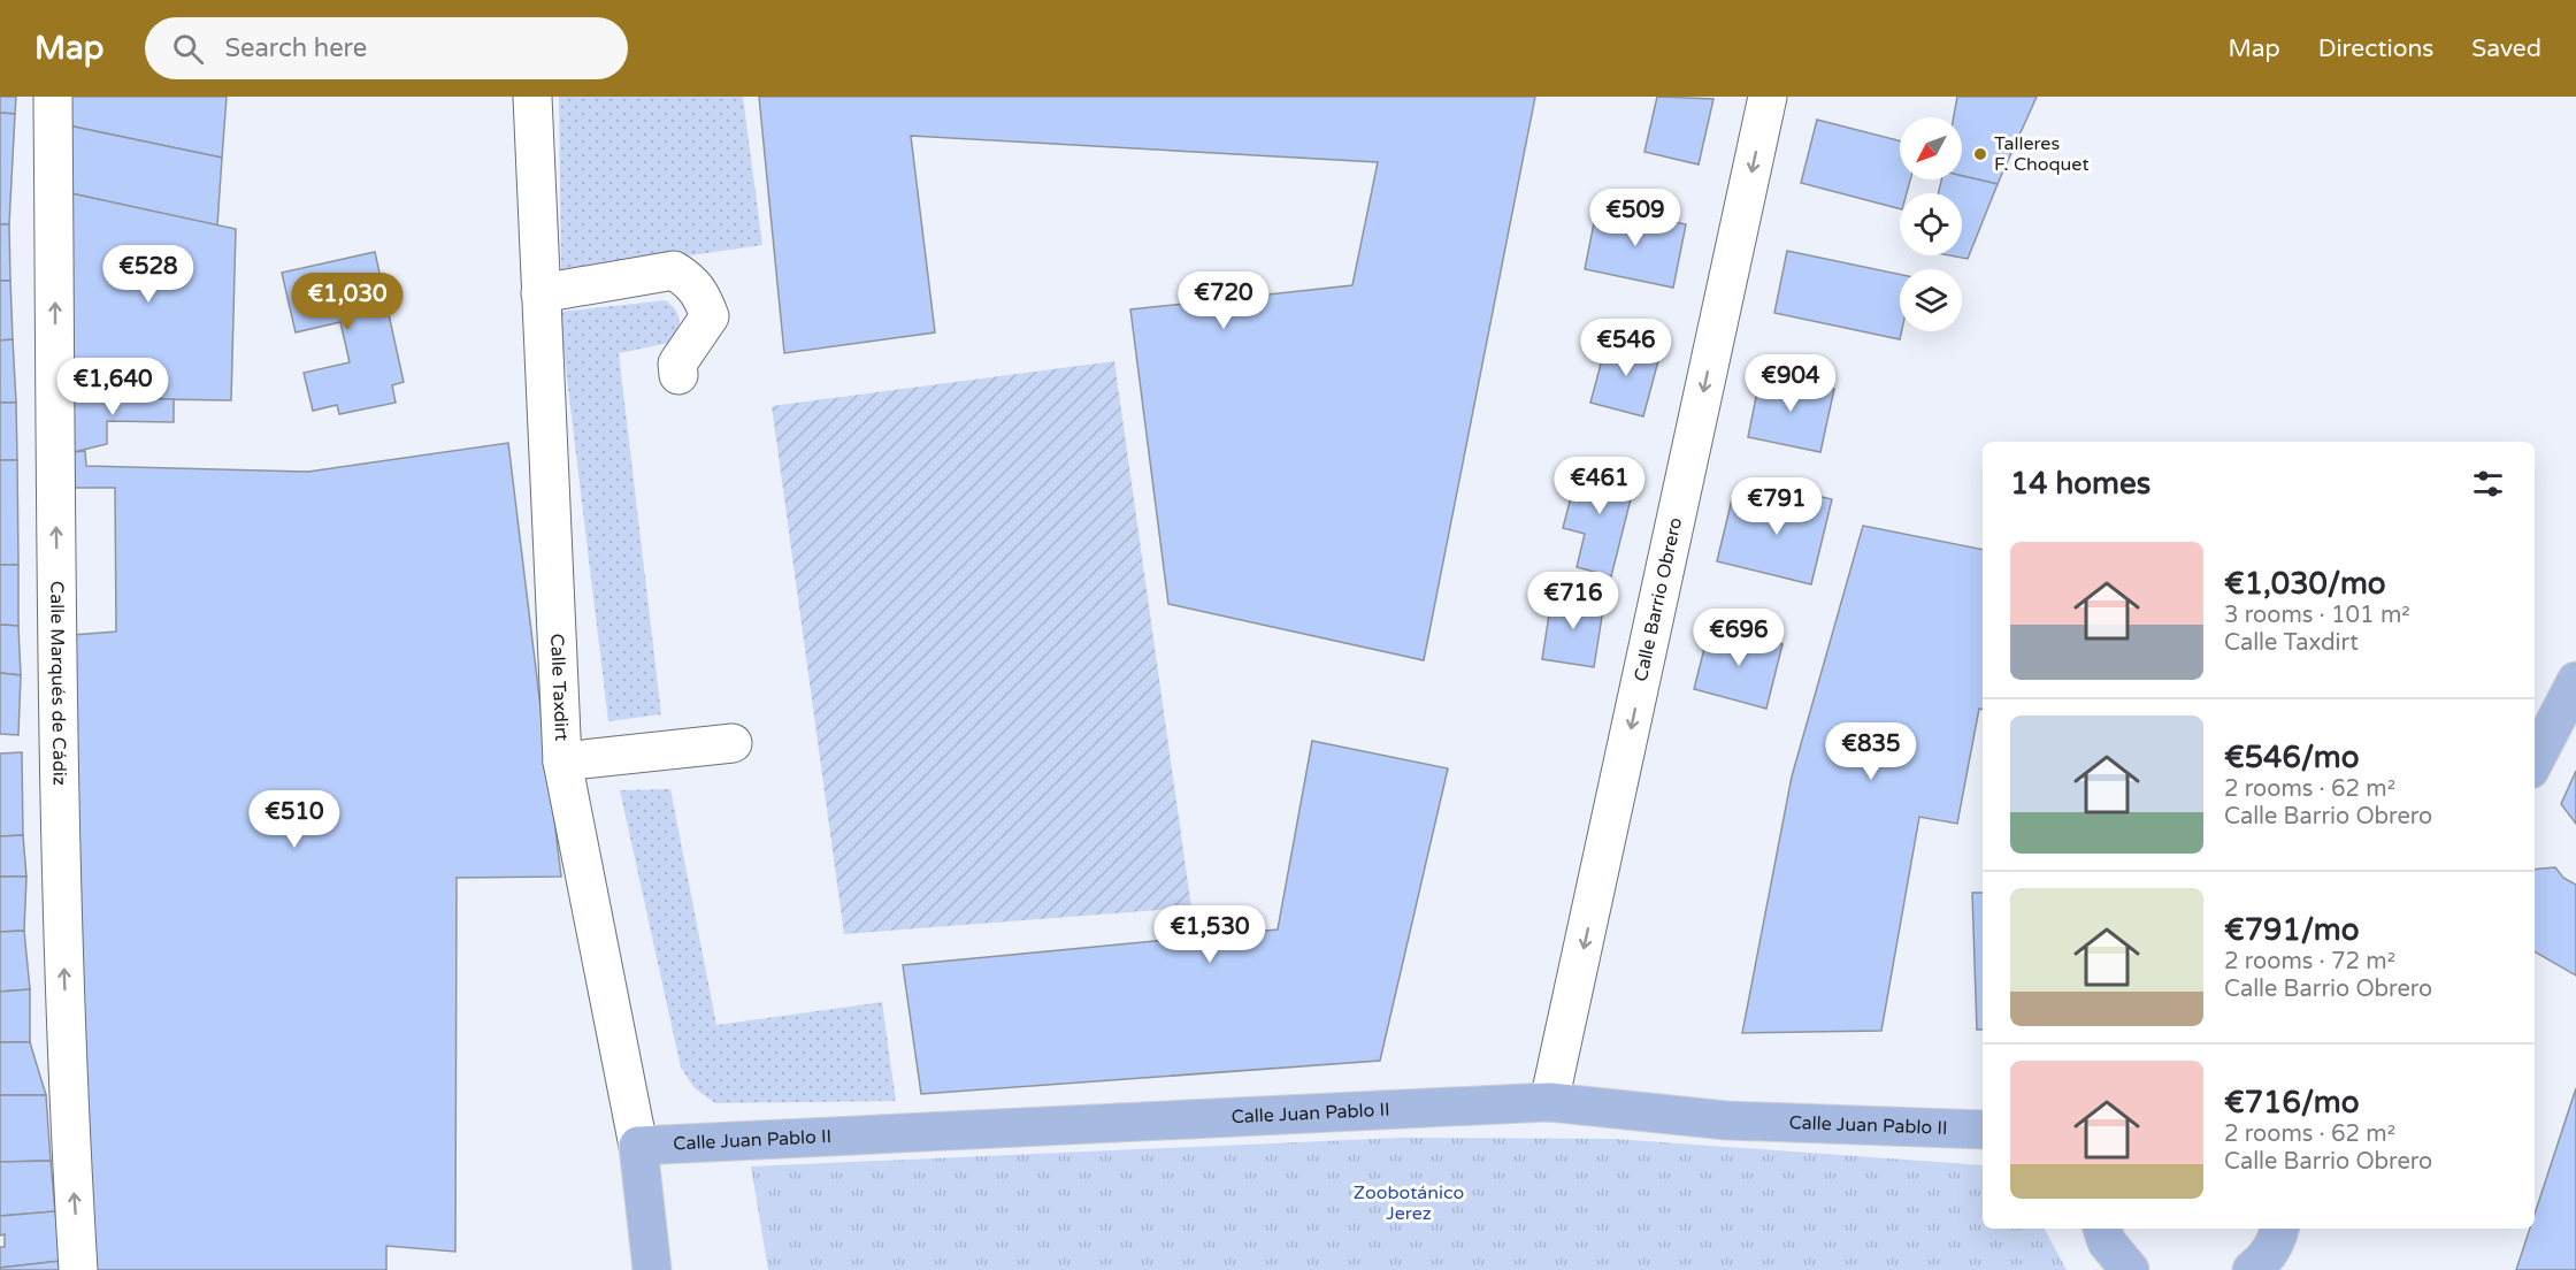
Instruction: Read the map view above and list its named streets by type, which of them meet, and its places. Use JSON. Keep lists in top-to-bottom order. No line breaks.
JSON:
{"streets":{"main road":["Calle Taxdirt","Calle Juan Pablo II"],"street":["Calle Barrio Obrero","Calle Marqués de Cádiz"]},"crossings":[["Calle Barrio Obrero","Calle Juan Pablo II"],["Calle Taxdirt","Calle Juan Pablo II"]],"one_way":["Calle Barrio Obrero","Calle Marqués de Cádiz"],"parks":["Zoobotánico Jerez"],"places":["Talleres F. Choquet"],"north":"bottom left","page":{"header":"Map","search":"Search here","nav":["Map","Directions","Saved"],"price":["€509","€528","€720","€1,030","€546","€904","€1,640","€461","€791","€716","€696","€835","€510","€1,530"],"heading":"14 homes","list":[{"name":"€1,030/mo","note":"3 rooms · 101 m² · Calle Taxdirt"},{"name":"€546/mo","note":"2 rooms · 62 m² · Calle Barrio Obrero"},{"name":"€791/mo","note":"2 rooms · 72 m² · Calle Barrio Obrero"},{"name":"€716/mo","note":"2 rooms · 62 m² · Calle Barrio Obrero"}]}}
